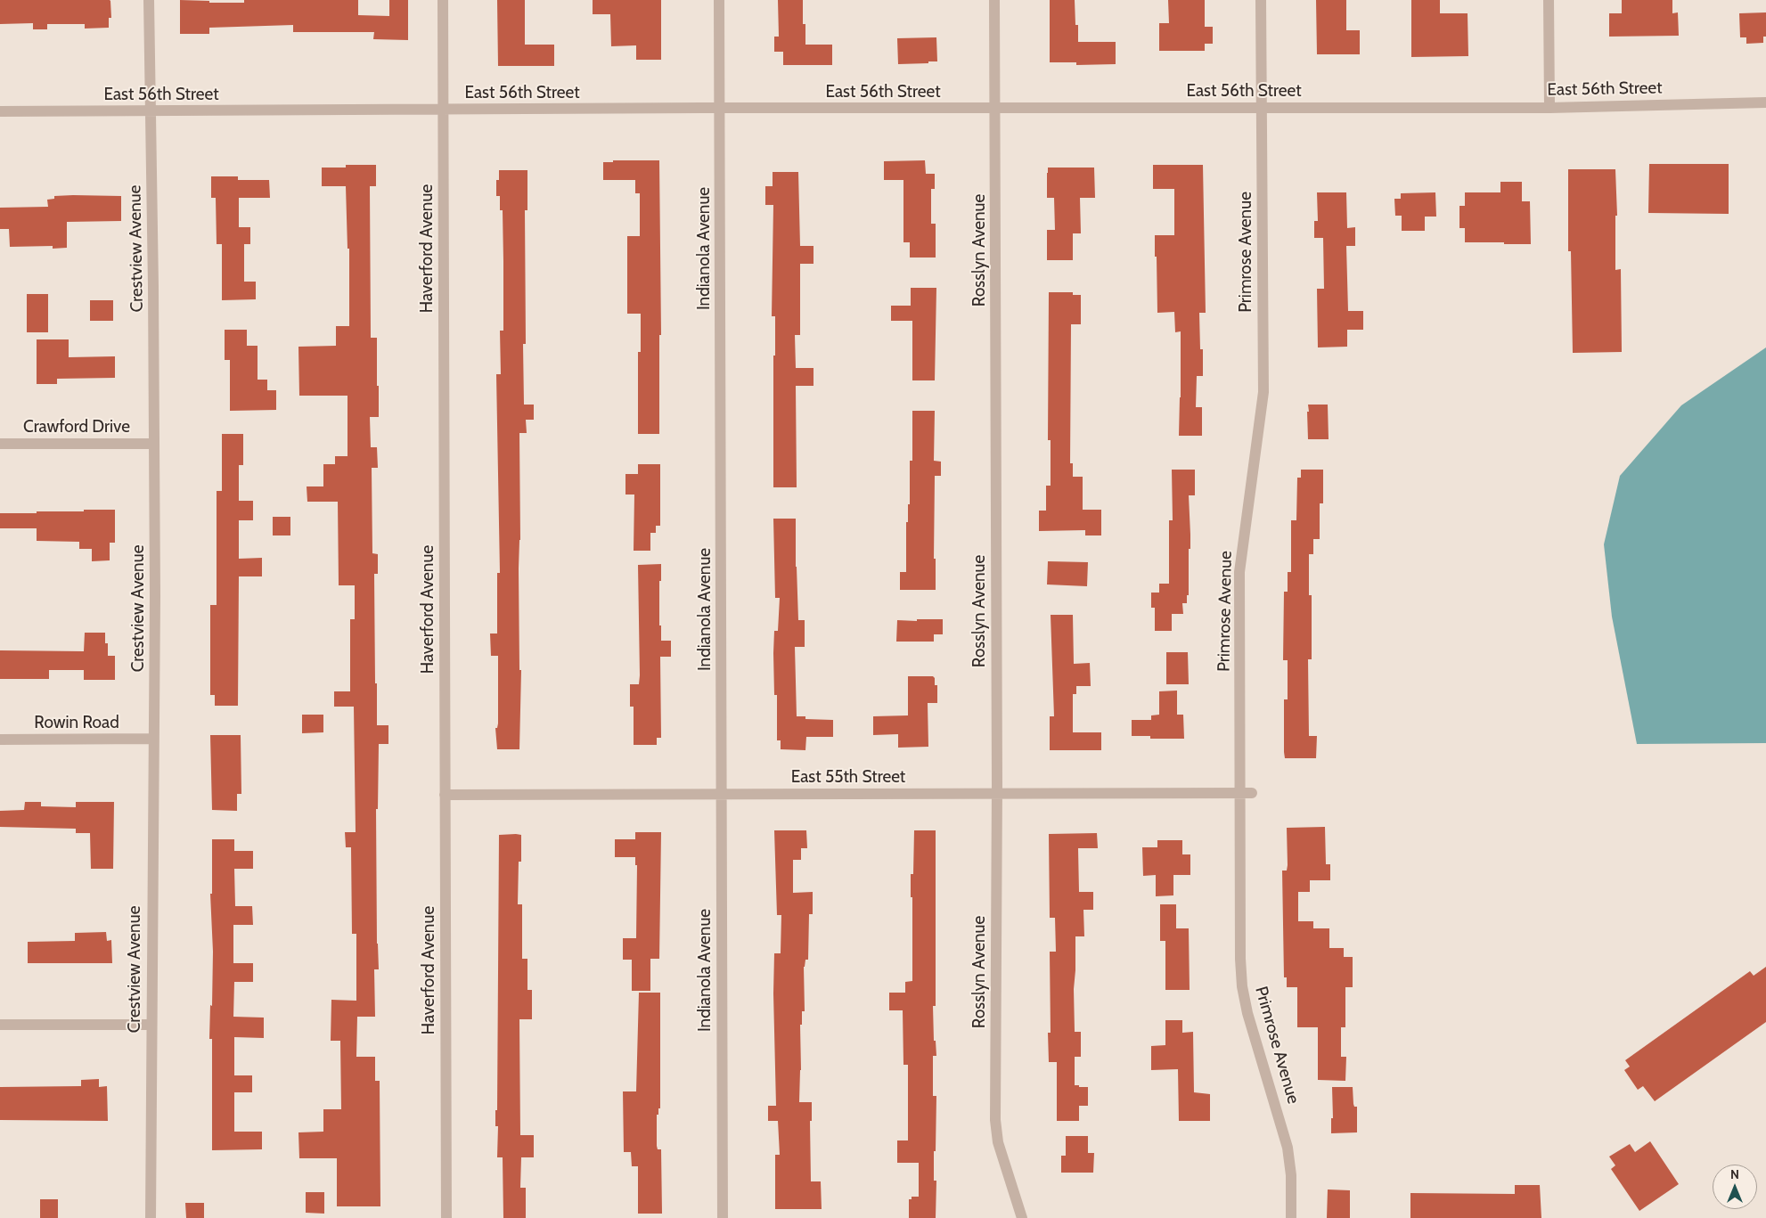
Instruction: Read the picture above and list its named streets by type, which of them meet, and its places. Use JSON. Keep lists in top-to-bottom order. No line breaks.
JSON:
{"streets":{"street":["East 56th Street","Crestview Avenue","Haverford Avenue","Indianola Avenue","Rosslyn Avenue","Primrose Avenue","Crawford Drive","Rowin Road","East 55th Street"]},"crossings":[["East 56th Street","Crestview Avenue"],["East 56th Street","Haverford Avenue"],["East 56th Street","Indianola Avenue"],["East 56th Street","Rosslyn Avenue"],["East 56th Street","Primrose Avenue"],["Crestview Avenue","Crawford Drive"],["Crestview Avenue","Rowin Road"],["Haverford Avenue","East 55th Street"],["Indianola Avenue","East 55th Street"],["Rosslyn Avenue","East 55th Street"],["Primrose Avenue","East 55th Street"]],"north":"top"}
